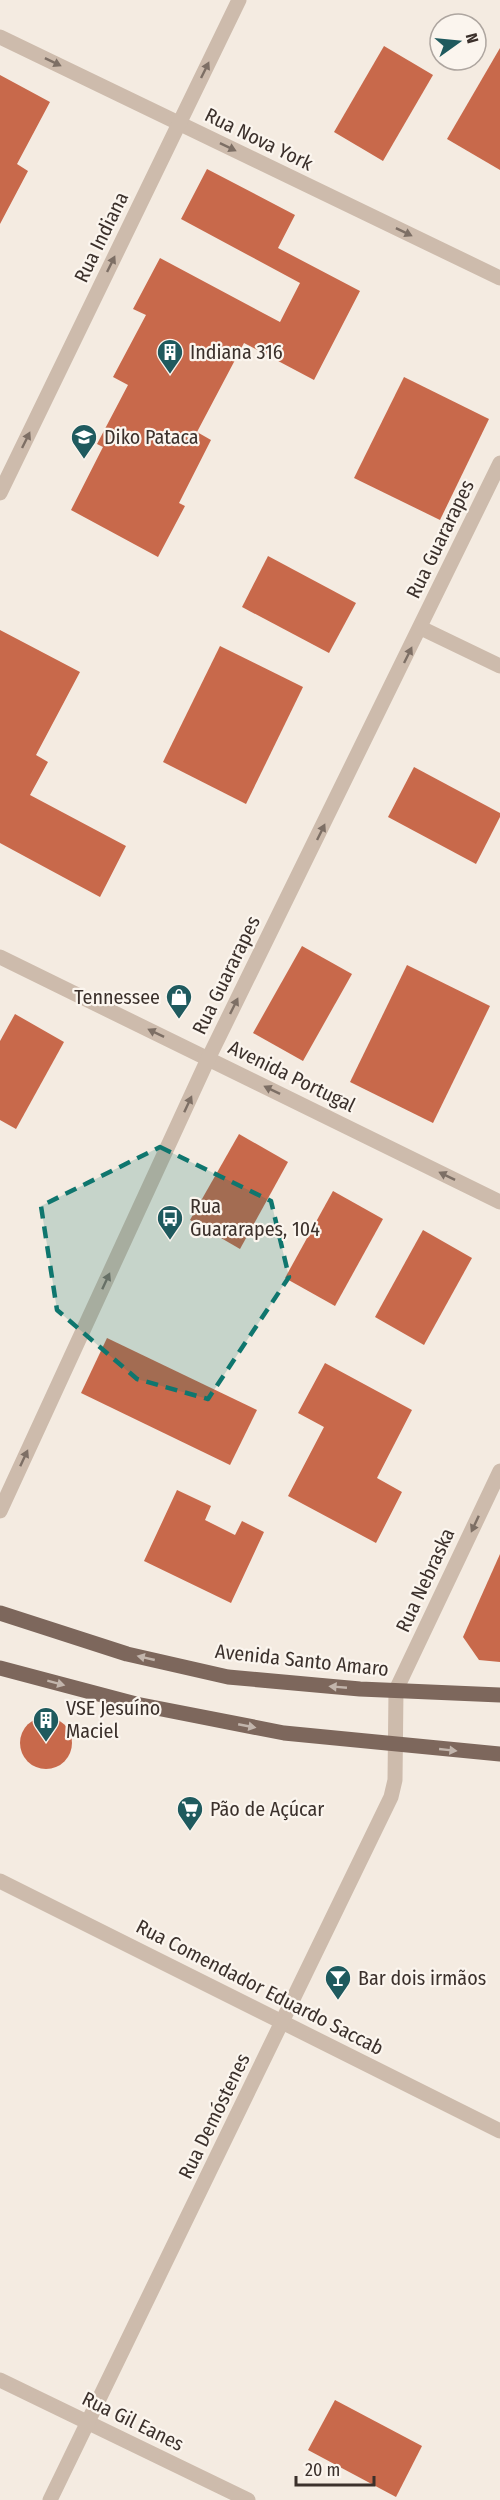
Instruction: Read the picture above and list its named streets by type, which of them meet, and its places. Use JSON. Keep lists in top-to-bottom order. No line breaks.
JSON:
{"streets":{"main road":["Avenida Santo Amaro"],"street":["Rua Nova York","Rua Indiana","Rua Guararapes","Avenida Portugal","Rua Nebraska","Rua Comendador Eduardo Saccab","Rua Demóstenes","Rua Gil Eanes"]},"crossings":[["Rua Nova York","Rua Indiana"],["Rua Guararapes","Avenida Portugal"],["Rua Nebraska","Avenida Santo Amaro"],["Rua Nebraska","Rua Demóstenes"],["Rua Comendador Eduardo Saccab","Rua Demóstenes"],["Rua Demóstenes","Rua Gil Eanes"]],"one_way":["Rua Nova York","Rua Indiana","Rua Guararapes","Avenida Portugal","Rua Nebraska"],"places":{"building":["Indiana 316","VSE Jesuíno Maciel"],"school or university":["Diko Pataca"],"shop":["Tennessee"],"bus stop":["Rua Guararapes, 104"],"supermarket":["Pão de Açúcar"],"bar":["Bar dois irmãos"]},"scale_bar":"20 m","north":"right"}
